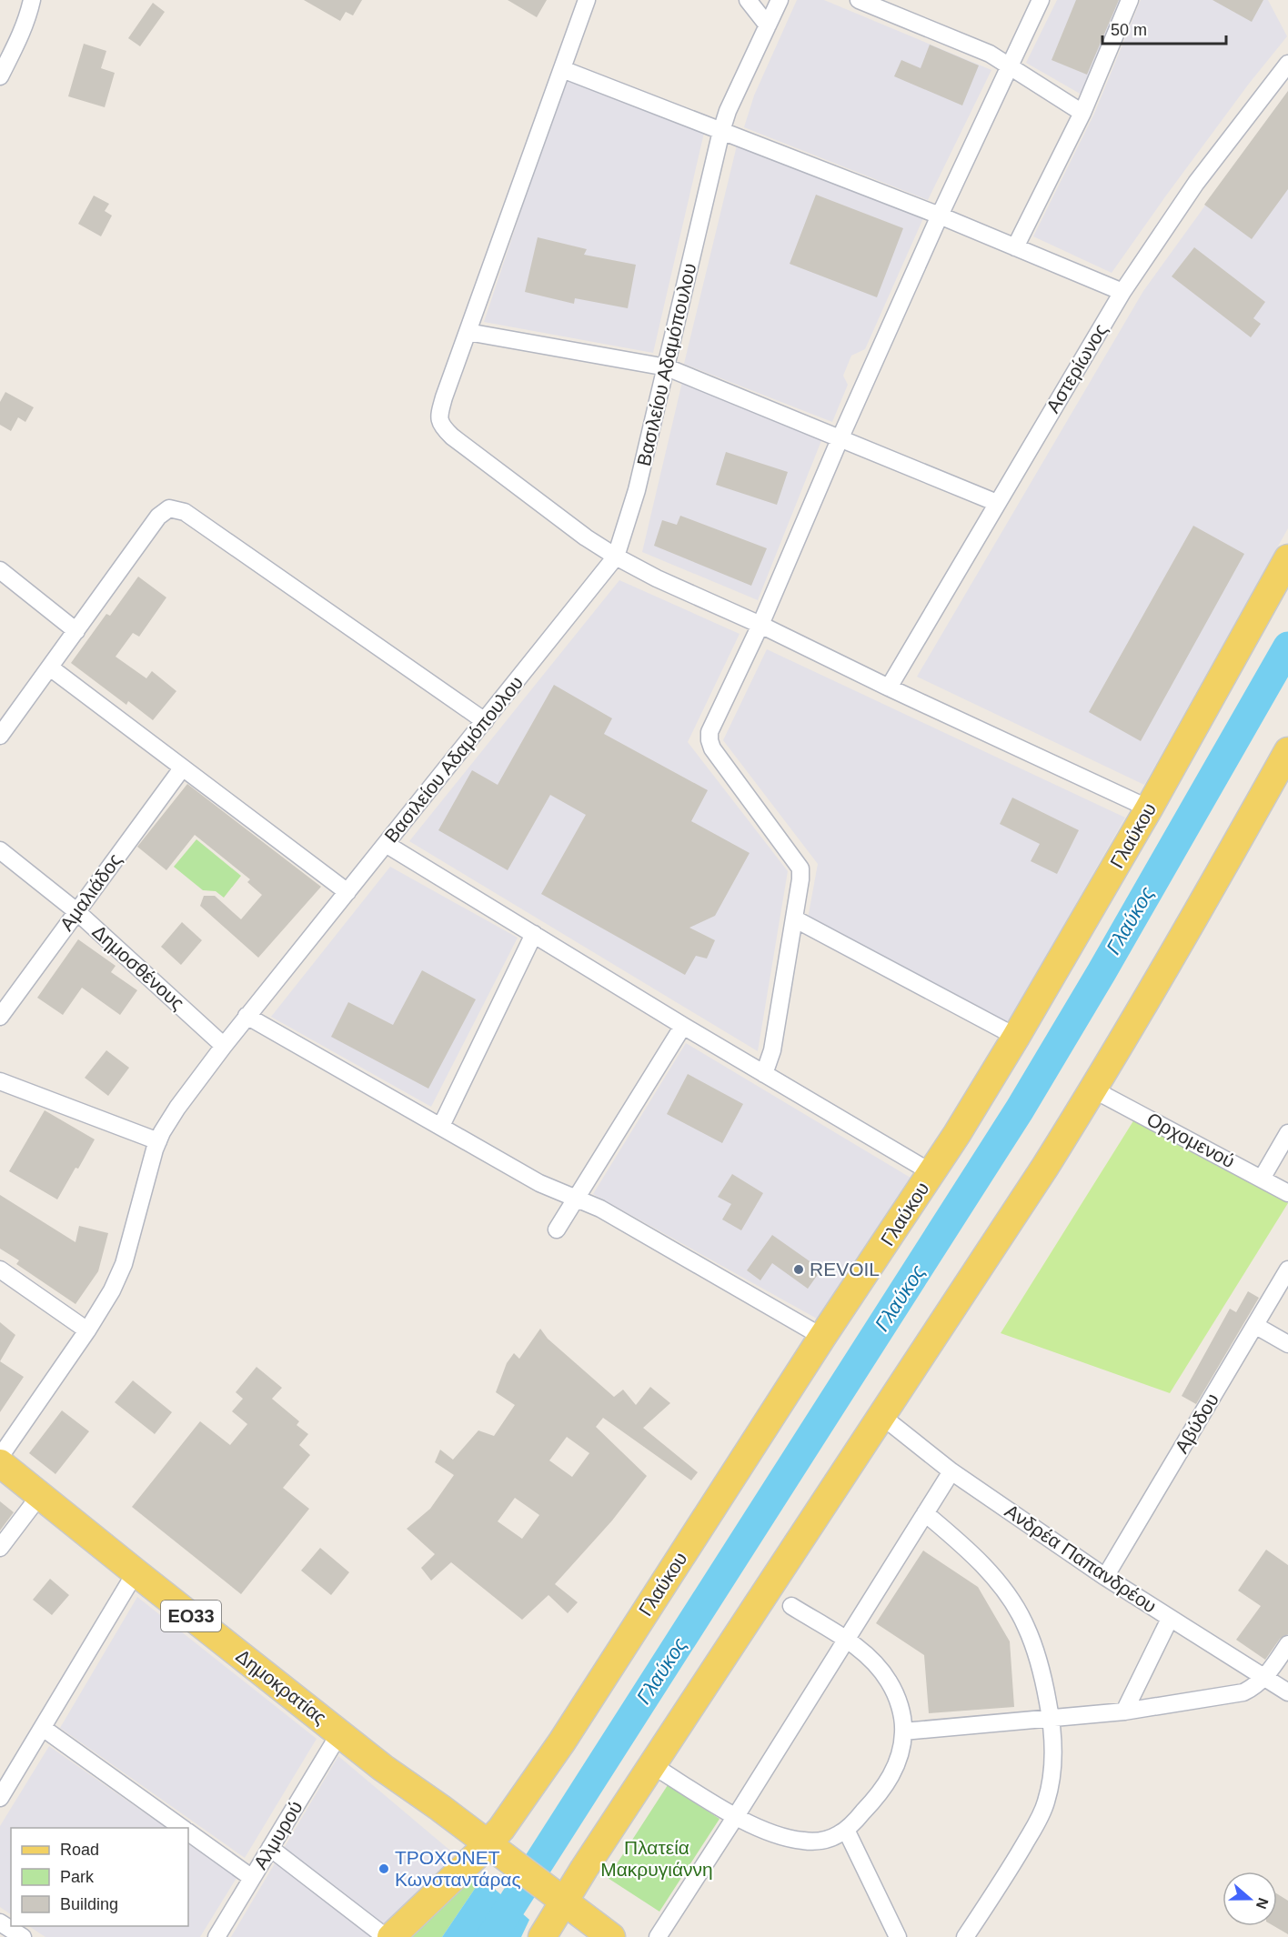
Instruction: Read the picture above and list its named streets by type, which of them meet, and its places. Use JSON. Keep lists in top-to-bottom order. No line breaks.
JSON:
{"streets":{"main road":["Γλαύκου","ΕΟ33","Δημοκρατίας"],"street":["Βασιλείου Αδαμόπουλου","Αστερίωνος","Αμαλιάδος","Δημοσθένους","Ορχομενού","Αβύδου","Ανδρέα Παπανδρέου","Αλμυρού"]},"crossings":[["Βασιλείου Αδαμόπουλου","Δημοσθένους"],["Γλαύκου","ΕΟ33"],["Γλαύκου","Δημοκρατίας"],["Αμαλιάδος","Δημοσθένους"],["Αβύδου","Ανδρέα Παπανδρέου"],["ΕΟ33","Δημοκρατίας"],["Δημοκρατίας","Αλμυρού"]],"water":["Γλαύκος"],"parks":["Πλατεία Μακρυγιάννη"],"places":["REVOIL","ΤΡΟΧΟΝΕΤ Κωνσταντάρας"],"legend":["Road","Park","Building"],"scale_bar":"50 m","north":"right"}
